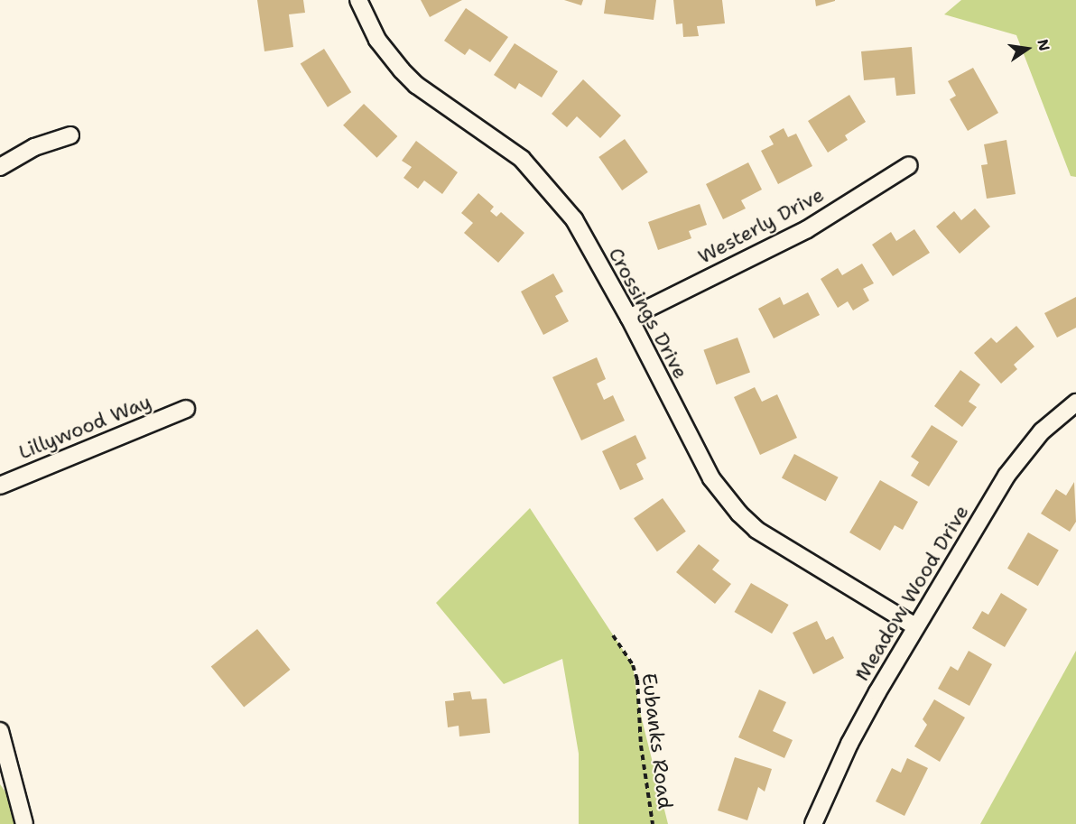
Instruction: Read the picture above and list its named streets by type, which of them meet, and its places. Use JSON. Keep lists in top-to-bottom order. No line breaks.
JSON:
{"streets":{"street":["Westerly Drive","Crossings Drive","Lillywood Way","Meadow Wood Drive"],"path":["Eubanks Road"]},"crossings":[["Westerly Drive","Crossings Drive"],["Crossings Drive","Meadow Wood Drive"]],"north":"right"}
